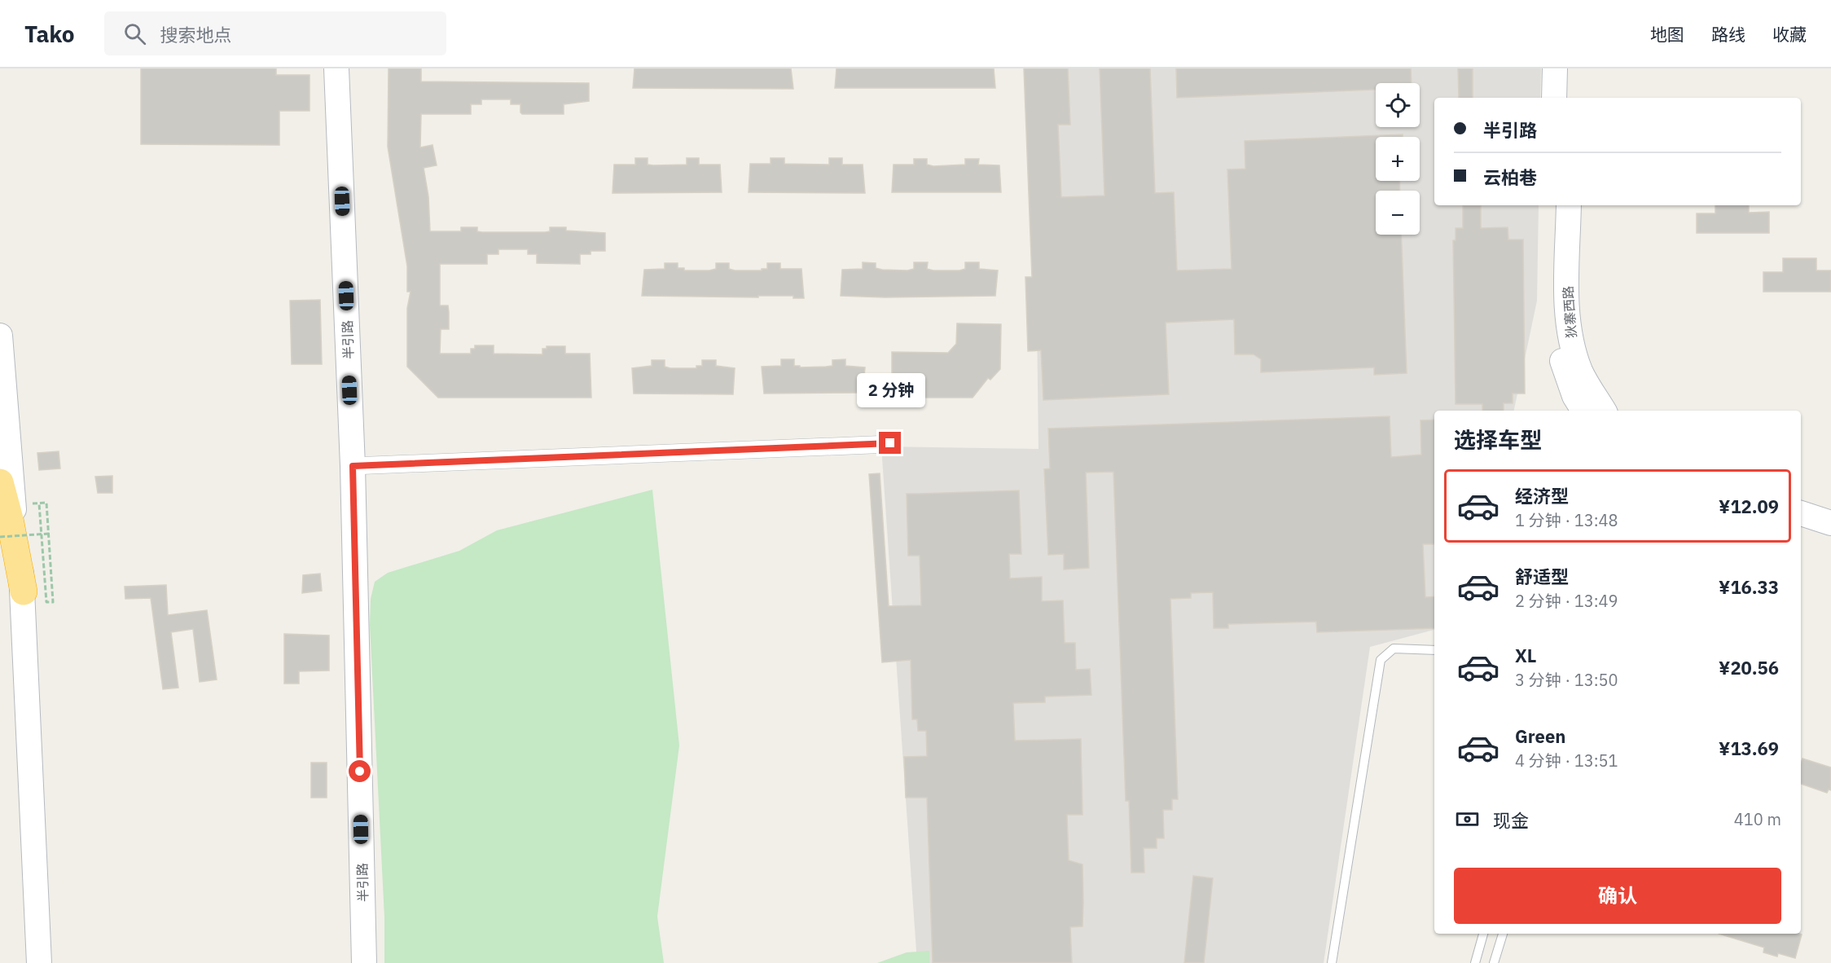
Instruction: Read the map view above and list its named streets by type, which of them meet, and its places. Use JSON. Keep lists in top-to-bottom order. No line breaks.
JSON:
{"streets":{"main road":["狄寨西路","半引路"]},"page":{"header":"Tako","search":"搜索地点","nav":["地图","路线","收藏"],"map_buttons":["+","−"],"banner":["半引路","云柏巷"],"bubble":"2 分钟","heading":"选择车型","list":[{"name":"经济型","note":"1 分钟 · 13:48","value":"¥12.09"},{"name":"舒适型","note":"2 分钟 · 13:49","value":"¥16.33"},{"name":"XL","note":"3 分钟 · 13:50","value":"¥20.56"},{"name":"Green","note":"4 分钟 · 13:51","value":"¥13.69"}],"pay":["现金","410 m"],"buttons":"确认"}}
